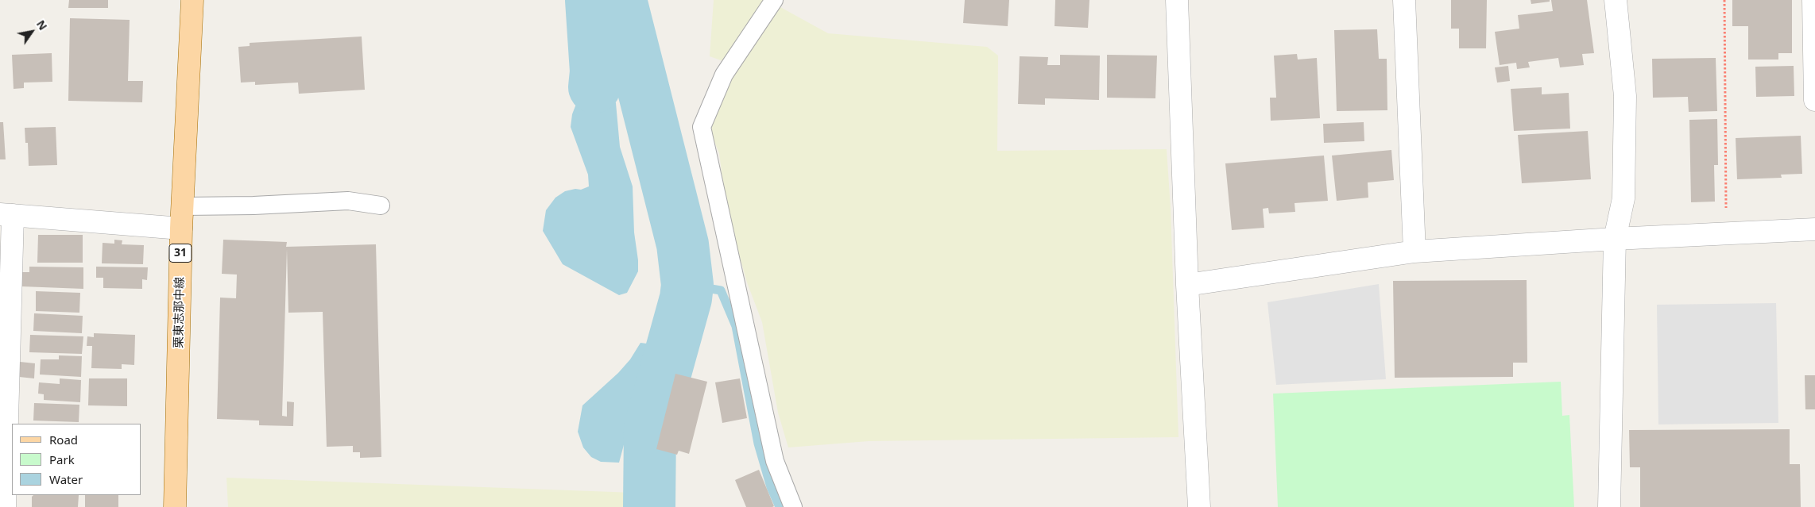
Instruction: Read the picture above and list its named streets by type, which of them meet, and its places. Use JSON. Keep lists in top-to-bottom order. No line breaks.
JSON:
{"streets":{"main road":["31","栗東志那中線"]},"legend":["Road","Park","Water"],"north":"top right"}
